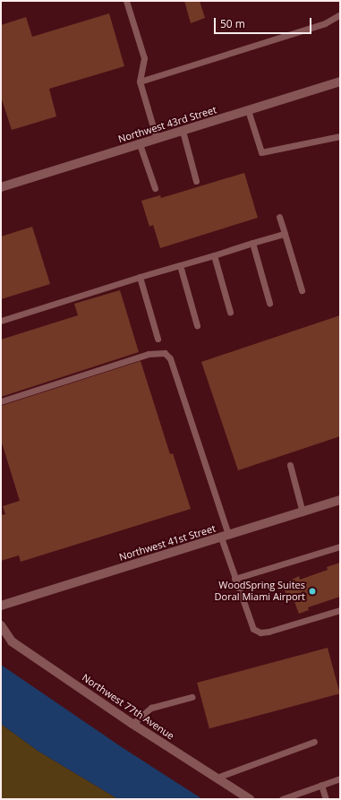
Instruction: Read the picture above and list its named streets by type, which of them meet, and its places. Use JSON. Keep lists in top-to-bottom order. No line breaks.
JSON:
{"streets":{"street":["Northwest 43rd Street","Northwest 41st Street","Northwest 77th Avenue"]},"places":["WoodSpring Suites Doral Miami Airport"],"scale_bar":"50 m"}
